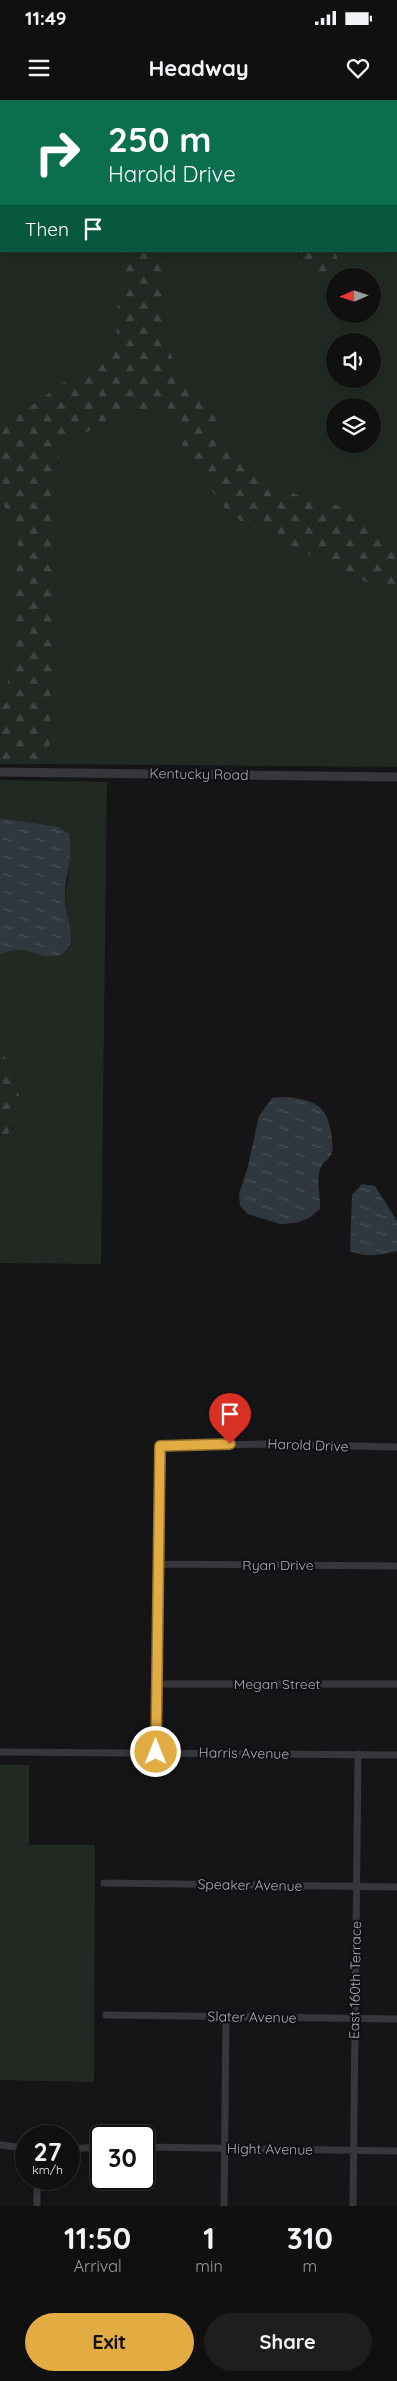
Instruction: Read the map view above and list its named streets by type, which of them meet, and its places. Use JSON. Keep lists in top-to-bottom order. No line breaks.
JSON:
{"streets":{"street":["Kentucky Road","Harold Drive","Ryan Drive","Megan Street","Harris Avenue","Speaker Avenue","East 160th Terrace","Slater Avenue","Hight Avenue"]},"crossings":[["Harold Drive","Ryan Drive"],["Harris Avenue","East 160th Terrace"],["Speaker Avenue","East 160th Terrace"],["East 160th Terrace","Slater Avenue"],["East 160th Terrace","Hight Avenue"]],"north":"left","page":{"status":"11:49","header":"Headway","turn":["250 m","Harold Drive"],"then":"Then","speed":"27 km/h","limit":"30","eta":["11:50","Arrival","1","min","310","m"],"buttons":["Exit","Share"]}}
